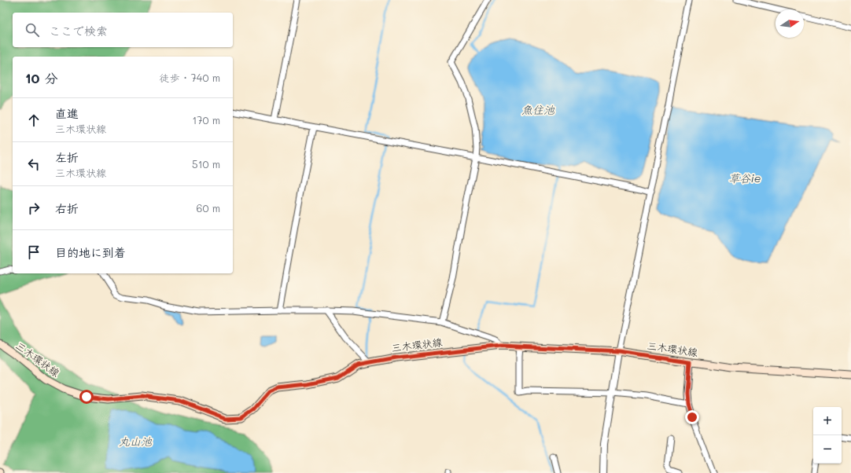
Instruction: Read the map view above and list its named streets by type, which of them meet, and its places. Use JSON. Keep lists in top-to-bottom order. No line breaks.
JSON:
{"streets":{"main road":["三木環状線"]},"water":["魚住池","草谷ie","丸山池"],"north":"right","page":{"search":"ここで検索","heading":["10 分","徒歩 · 740 m"],"list":[["直進","三木環状線","170 m"],["左折","三木環状線","510 m"],["右折","60 m"],"目的地に到着"],"map_buttons":["+","−"]}}
